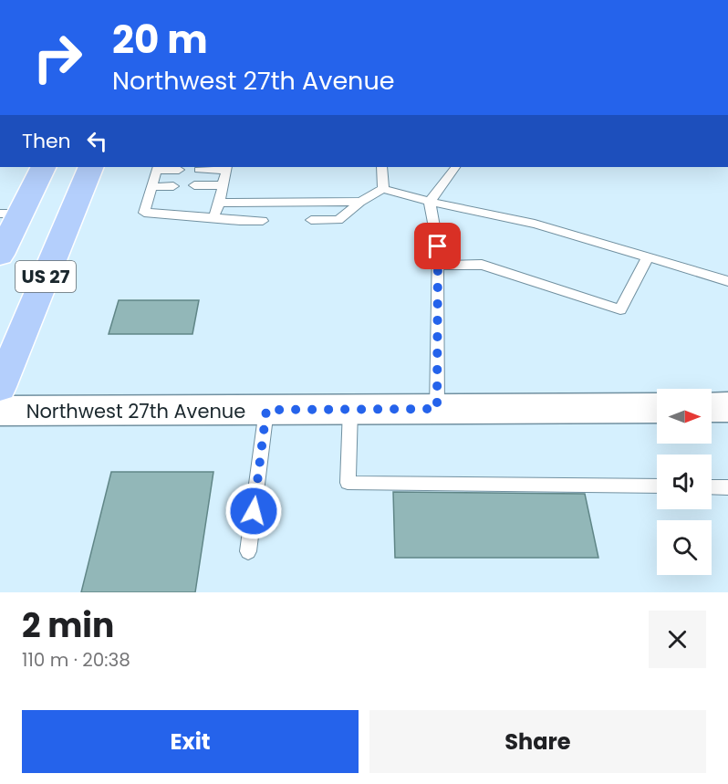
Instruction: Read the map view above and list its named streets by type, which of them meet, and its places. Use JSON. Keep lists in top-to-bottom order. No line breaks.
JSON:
{"streets":{"highway":["US 27"],"street":["Northwest 27th Avenue"]},"north":"right","page":{"turn":["20 m","Northwest 27th Avenue"],"then":"Then","heading":["2 min","110 m · 20:38"],"buttons":["Exit","Share"]}}
